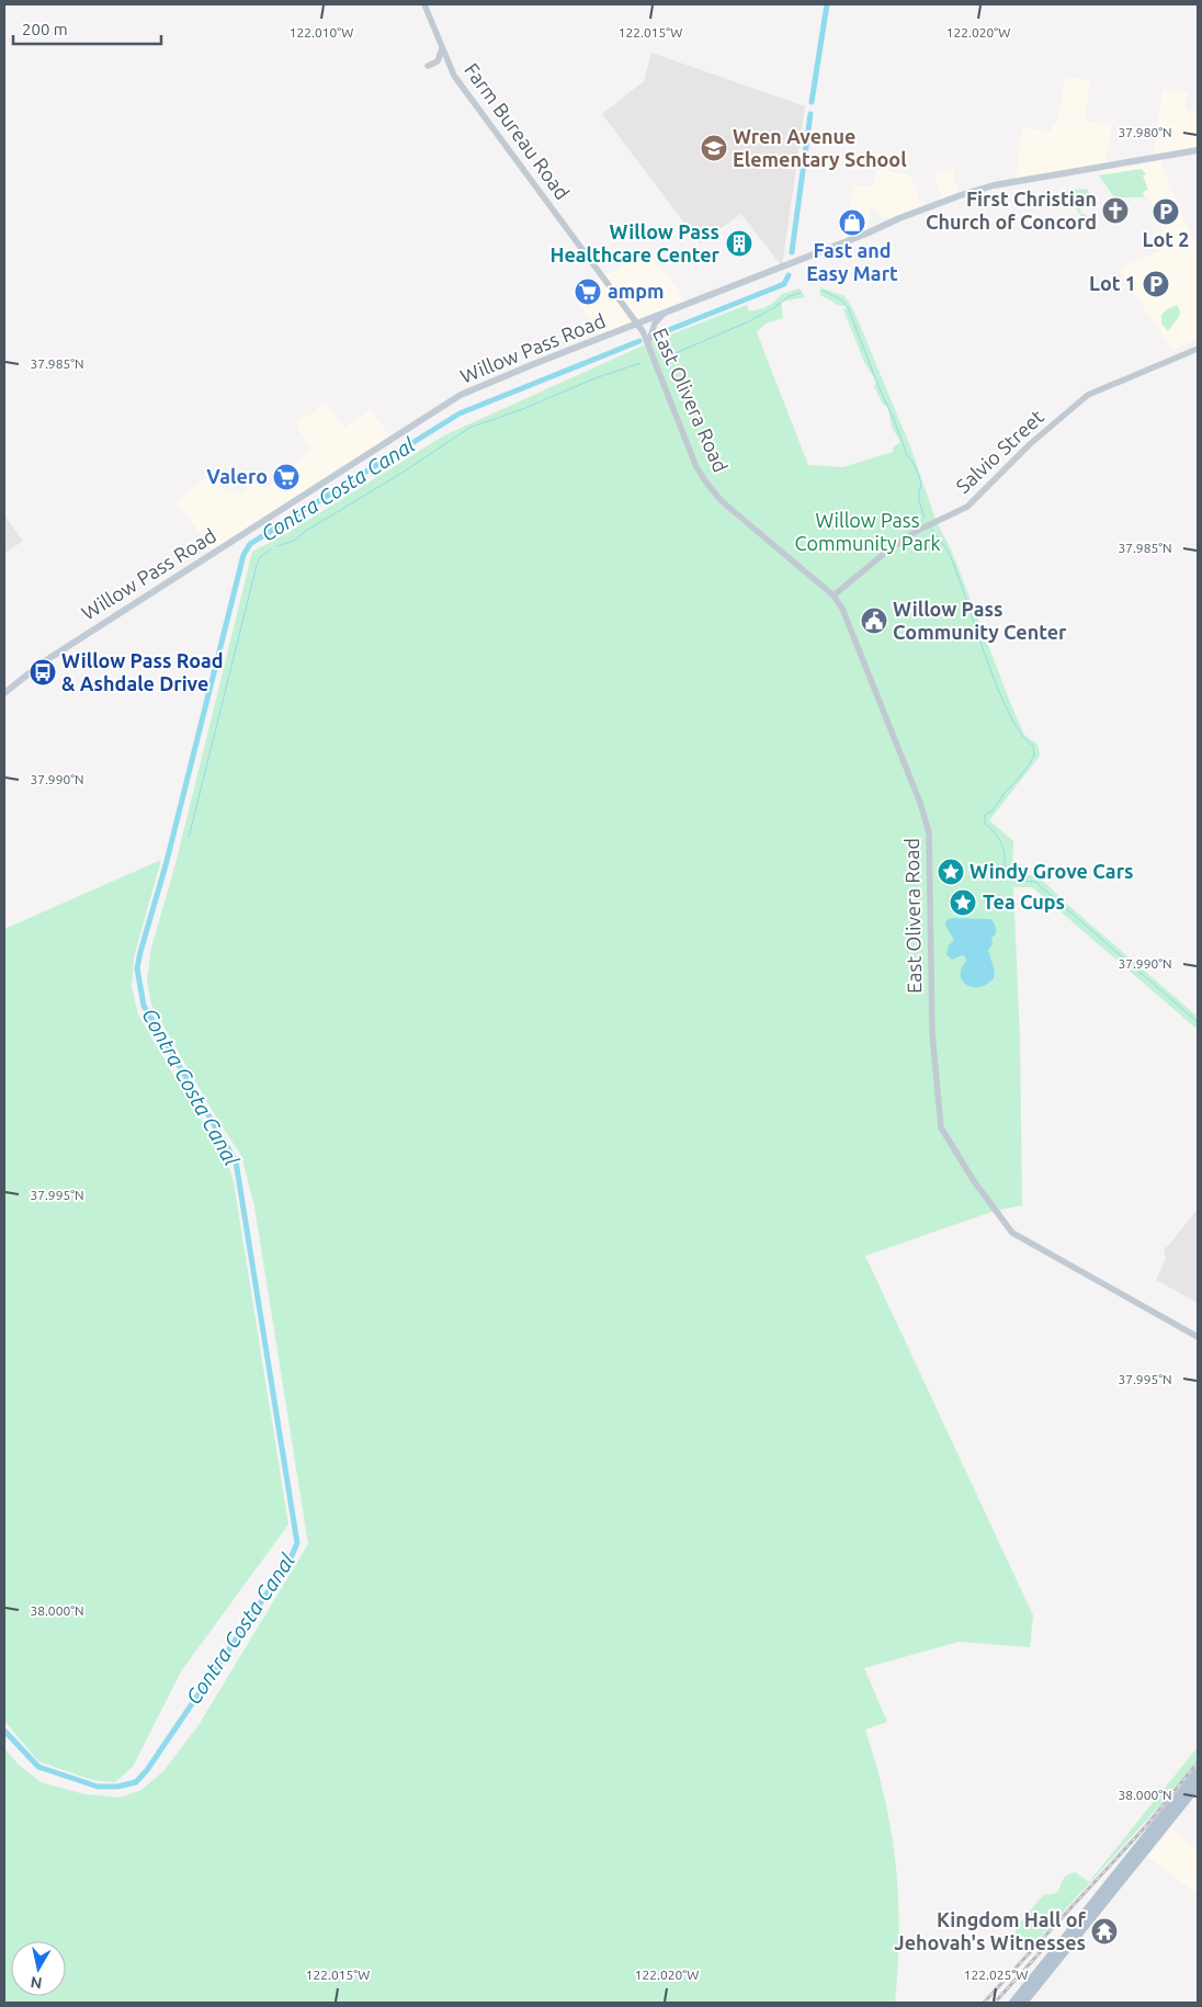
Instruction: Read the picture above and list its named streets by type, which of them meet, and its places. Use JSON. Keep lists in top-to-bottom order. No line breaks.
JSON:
{"streets":{"main road":["Willow Pass Road"],"street":["Farm Bureau Road","East Olivera Road","Salvio Street"]},"crossings":[["Farm Bureau Road","Willow Pass Road"],["Farm Bureau Road","East Olivera Road"],["Willow Pass Road","East Olivera Road"],["East Olivera Road","Salvio Street"]],"water":["Contra Costa Canal"],"parks":["Willow Pass Community Park"],"places":{"school or university":["Wren Avenue Elementary School"],"church":["First Christian Church of Concord"],"parking":["Lot 2","Lot 1"],"shop":["Fast and Easy Mart"],"building":["Willow Pass Healthcare Center"],"supermarket":["ampm","Valero"],"public building":["Willow Pass Community Center"],"bus stop":["Willow Pass Road & Ashdale Drive"],"place":["Windy Grove Cars","Tea Cups"],"temple":["Kingdom Hall of Jehovah's Witnesses"]},"scale_bar":"200 m","north":"bottom","coordinates":["122.010°W","122.015°W","122.020°W","37.980°N","37.985°N","37.990°N","37.995°N","38.000°N","122.025°W"]}
